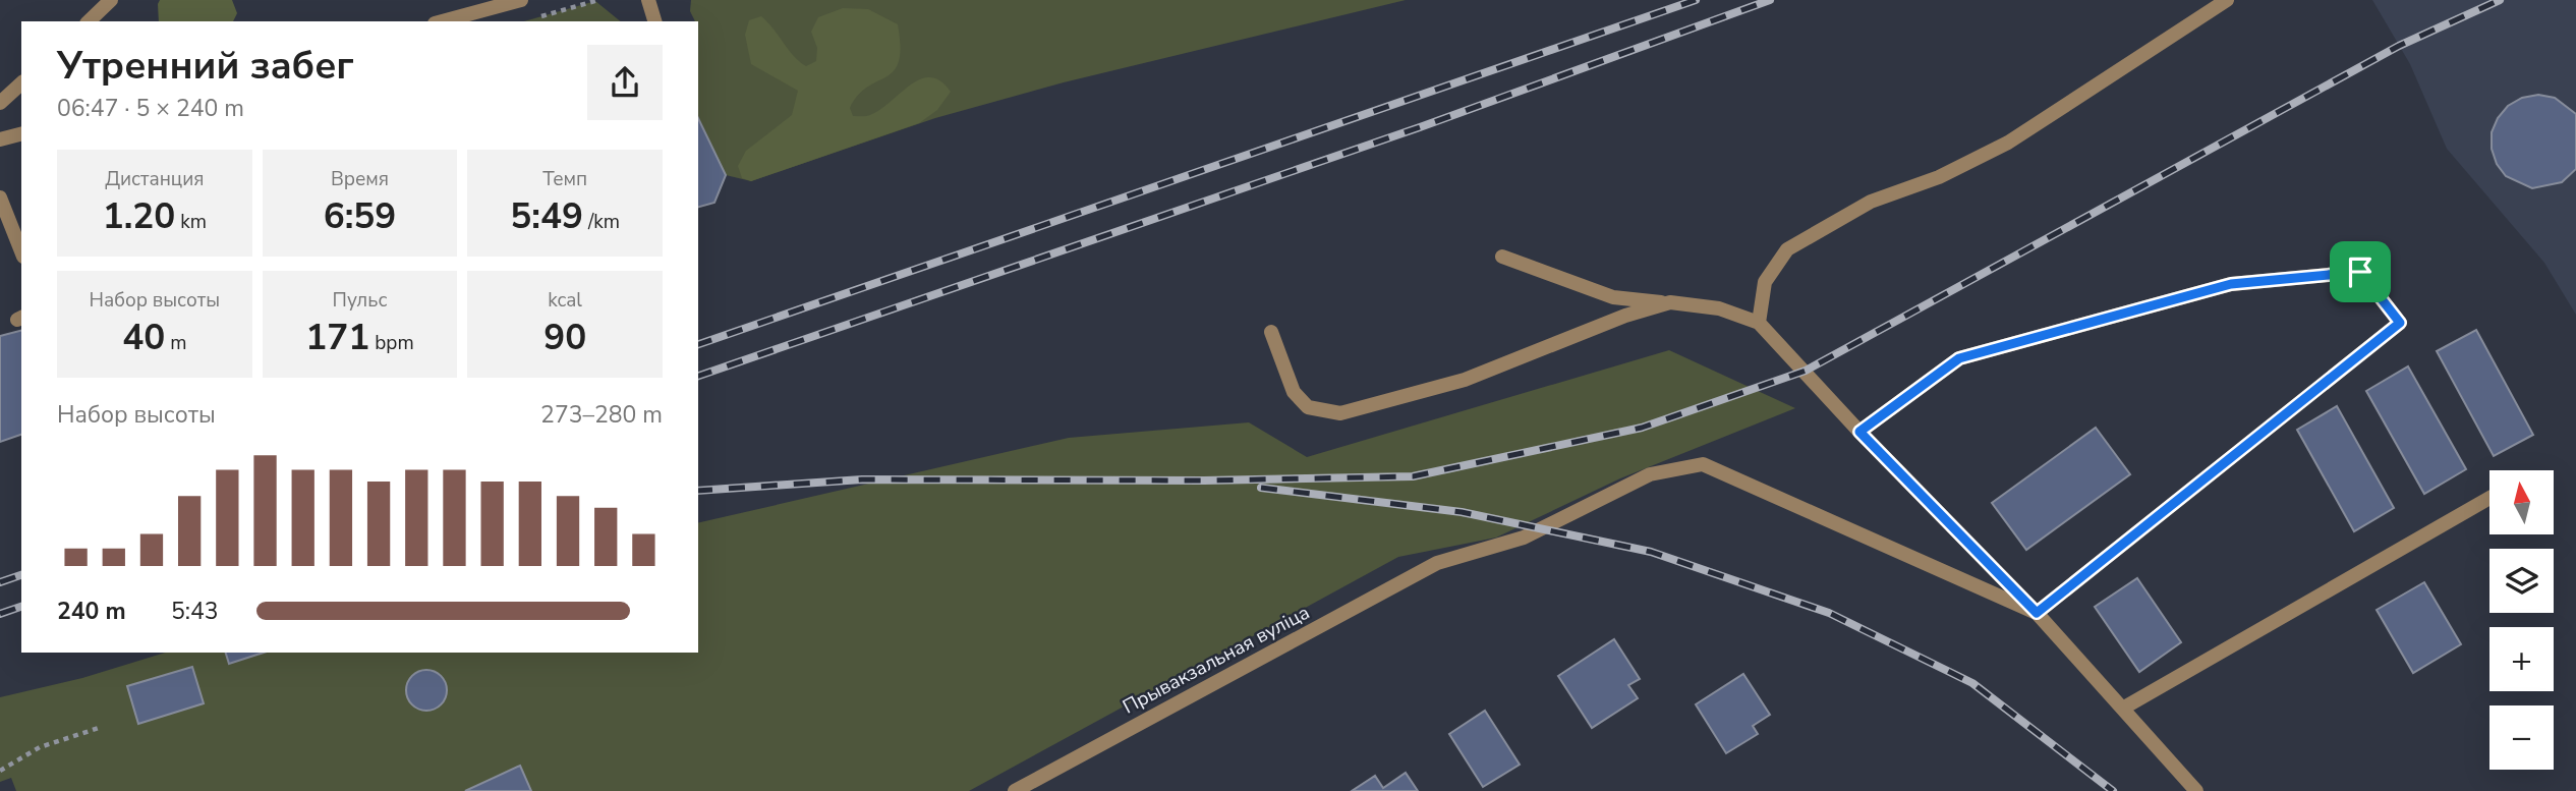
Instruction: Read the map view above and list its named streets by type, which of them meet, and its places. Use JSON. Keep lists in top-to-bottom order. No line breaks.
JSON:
{"streets":{"street":["Прывакзальная вуліца"]},"north":"top","page":{"heading":["Утренний забег","06:47 · 5 × 240 m"],"stats":[["Дистанция","1.20 km"],["Время","6:59"],["Темп","5:49 /km"],["Набор высоты","40 m"],["Пульс","171 bpm"],["kcal","90"]],"chart":["Набор высоты","273–280 m"],"map_buttons":["+","−"],"list":[{"name":"240 m","note":"5:43"}]}}
